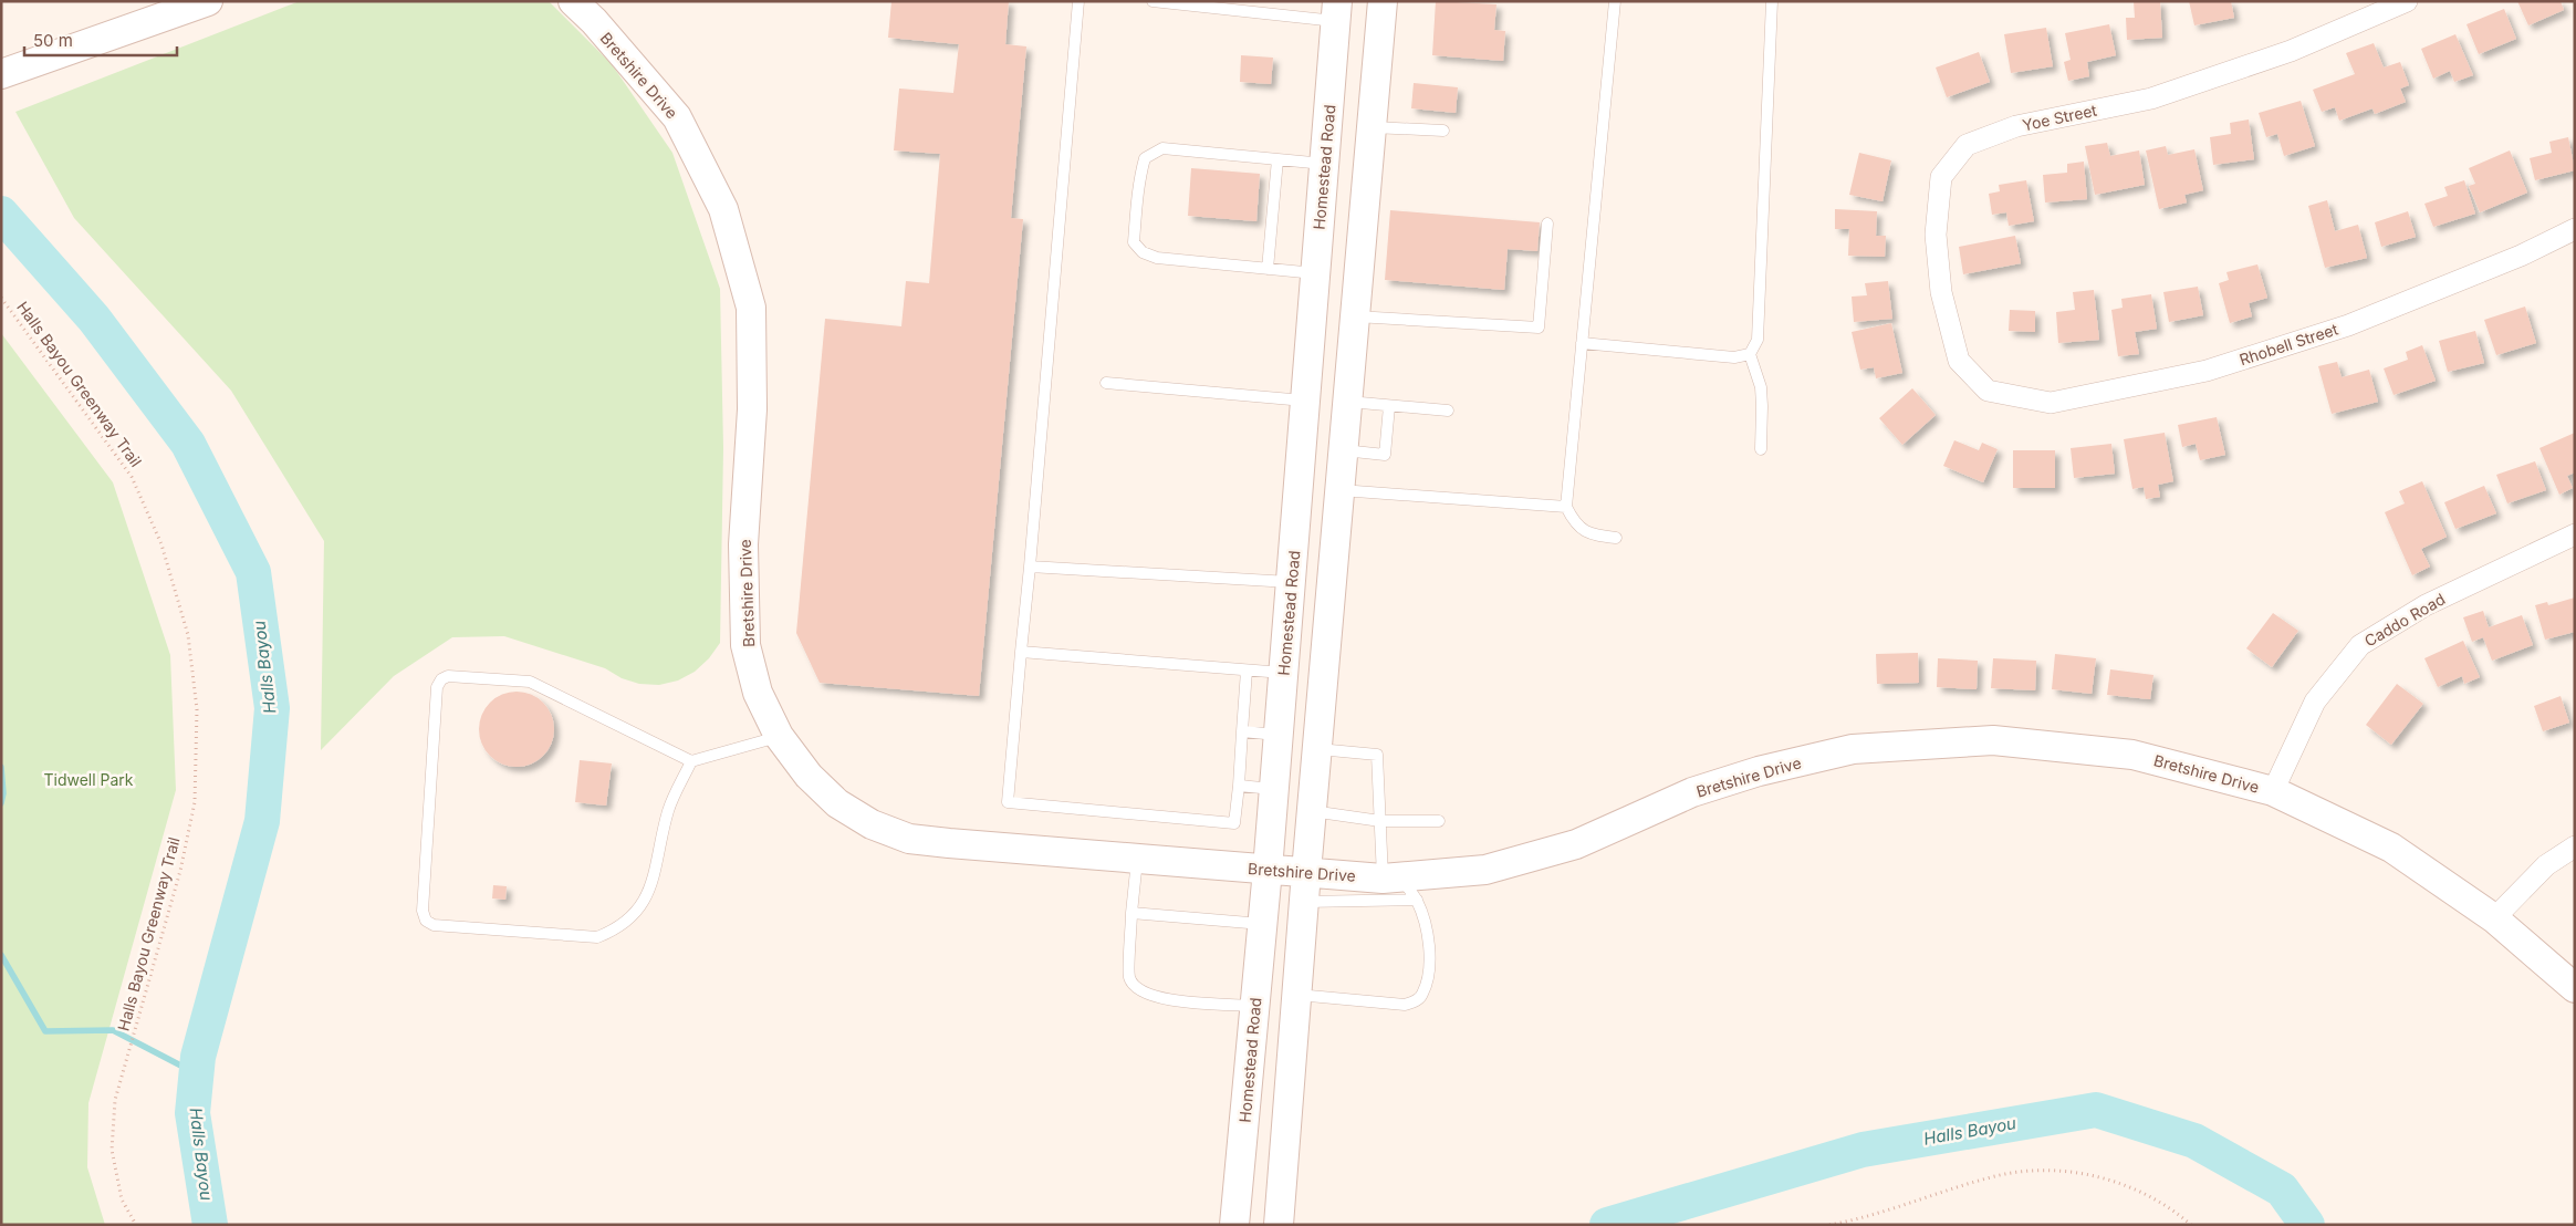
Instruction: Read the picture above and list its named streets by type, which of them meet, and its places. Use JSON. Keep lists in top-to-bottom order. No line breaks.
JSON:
{"streets":{"main road":["Bretshire Drive","Homestead Road"],"street":["Yoe Street","Rhobell Street","Caddo Road"],"path":["Halls Bayou Greenway Trail"]},"crossings":[["Bretshire Drive","Homestead Road"],["Bretshire Drive","Caddo Road"],["Yoe Street","Rhobell Street"]],"water":["Halls Bayou"],"parks":["Tidwell Park"],"scale_bar":"50 m"}
